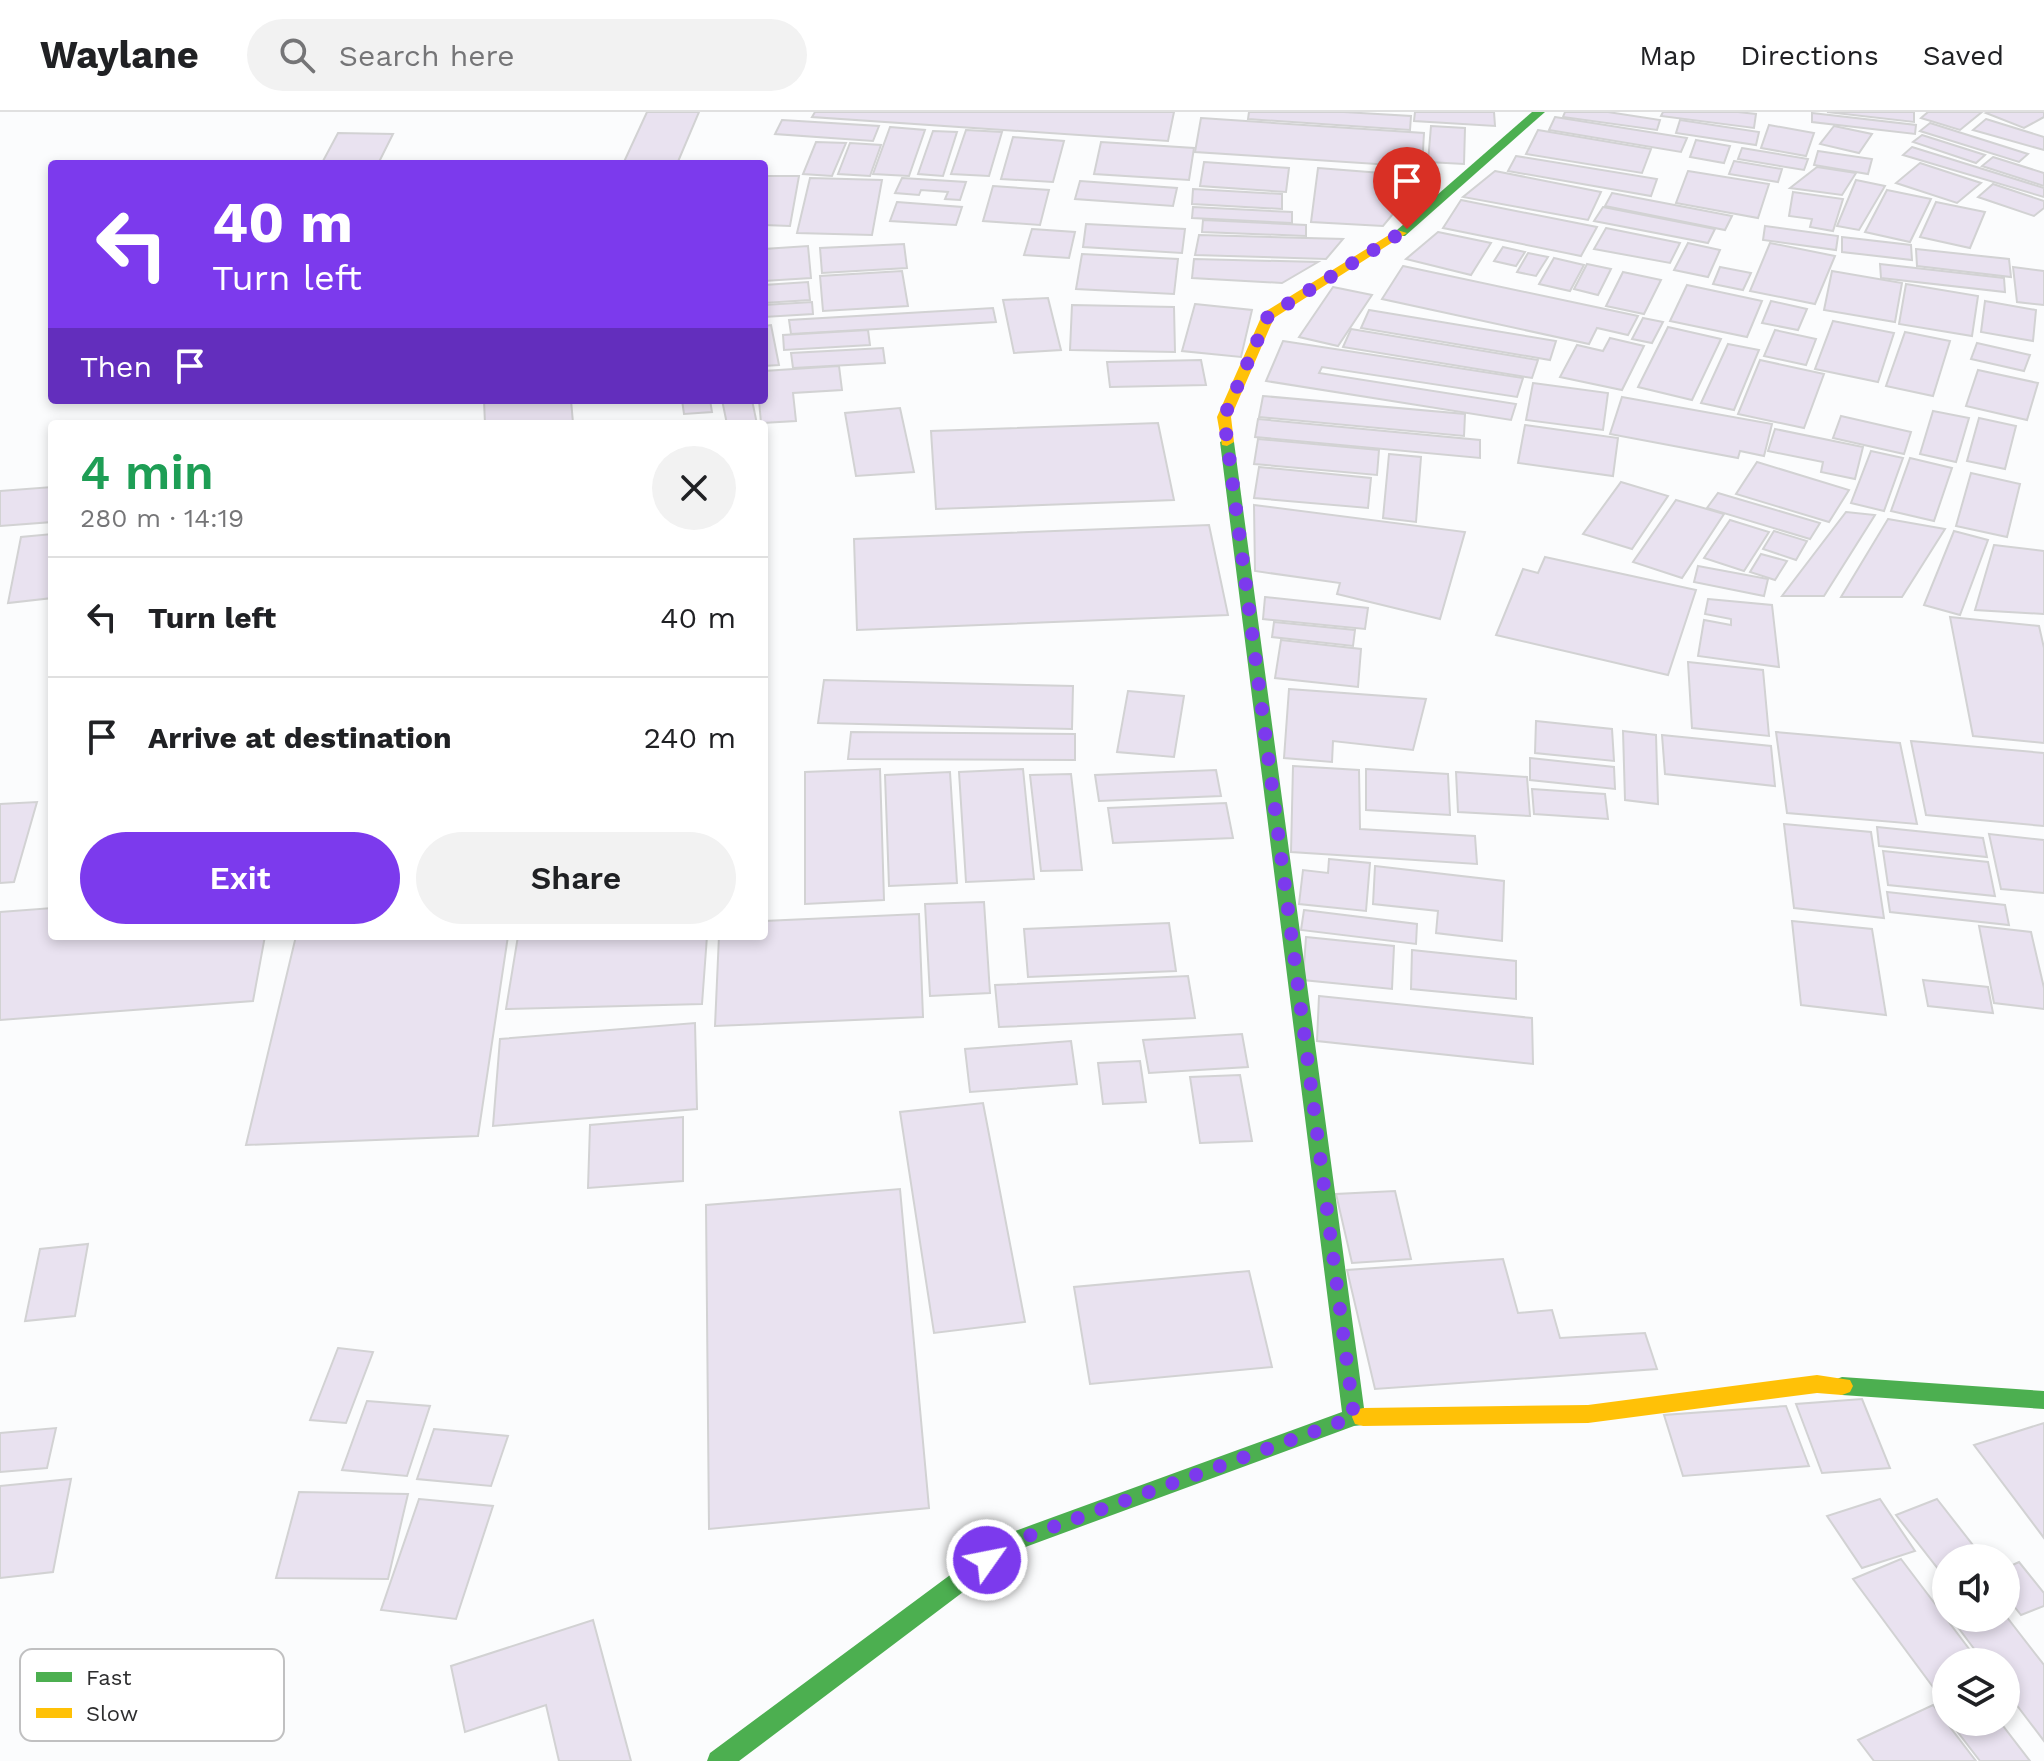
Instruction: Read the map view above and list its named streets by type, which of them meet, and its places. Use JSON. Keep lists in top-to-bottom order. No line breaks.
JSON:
{"legend":["Fast","Slow"],"page":{"header":"Waylane","search":"Search here","nav":["Map","Directions","Saved"],"turn":["40 m","Turn left"],"then":"Then","heading":["4 min","280 m · 14:19"],"list":[{"name":"Turn left","value":"40 m"},{"name":"Arrive at destination","value":"240 m"}],"buttons":["Exit","Share"]}}
